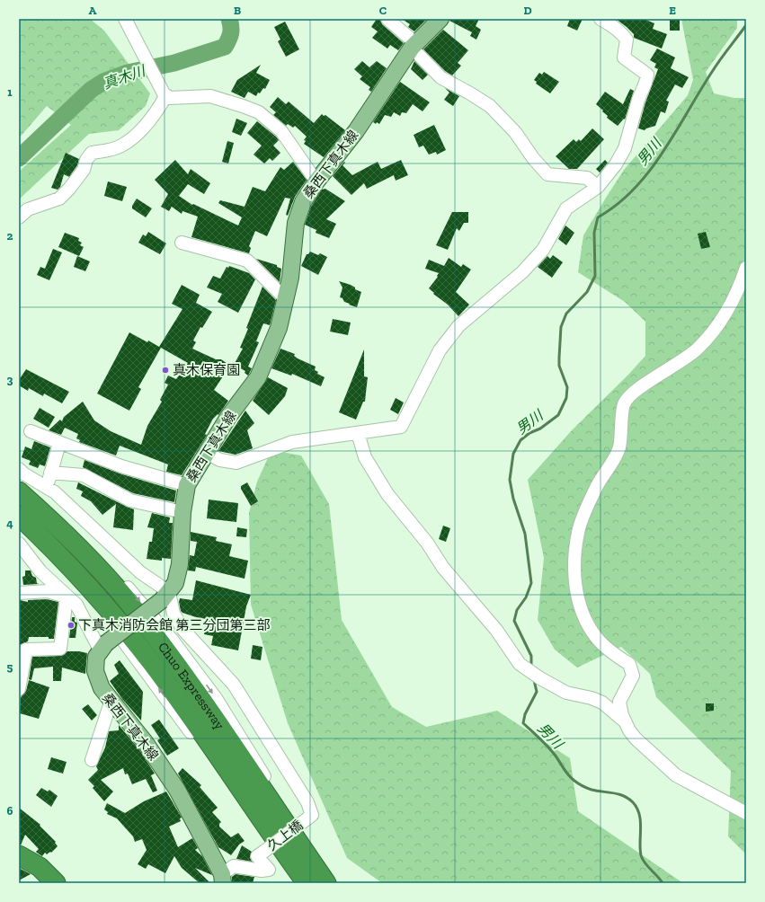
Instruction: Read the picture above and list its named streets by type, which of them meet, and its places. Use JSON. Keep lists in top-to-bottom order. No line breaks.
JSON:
{"streets":{"highway":["Chuo Expressway"],"main road":["桑西下真木線"],"street":["久上橋"]},"crossings":[["桑西下真木線","久上橋"]],"water":["真木川","男川"],"places":["真木保育園","下真木消防会館 第三分団第三部"],"grid":{"columns":["A","B","C","D","E"],"rows":["1","2","3","4","5","6"]}}
